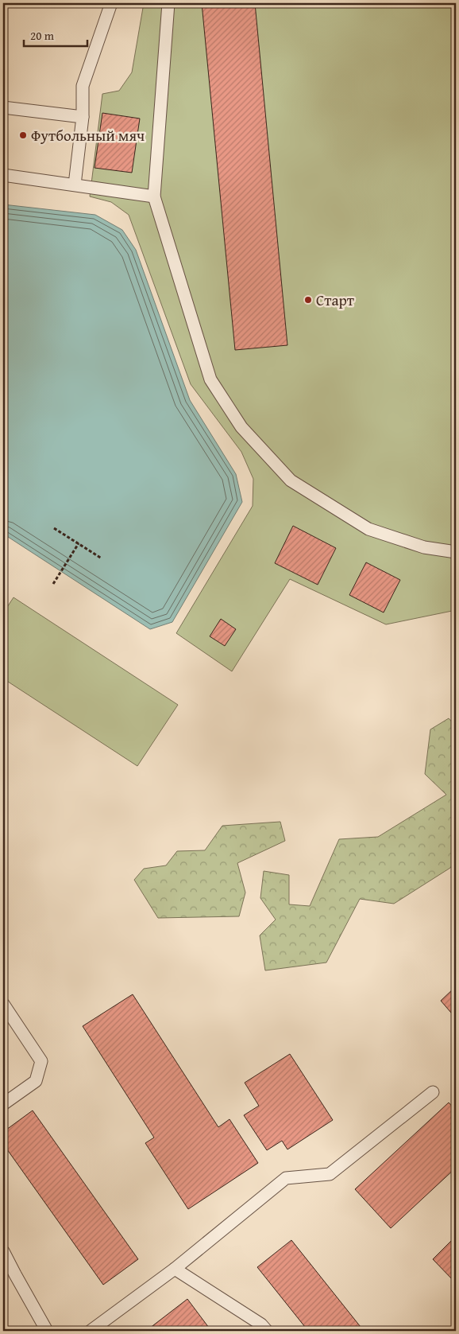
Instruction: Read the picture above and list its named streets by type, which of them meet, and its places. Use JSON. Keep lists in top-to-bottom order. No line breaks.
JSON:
{"places":["Футбольный мяч","Старт"],"scale_bar":"20 m"}
